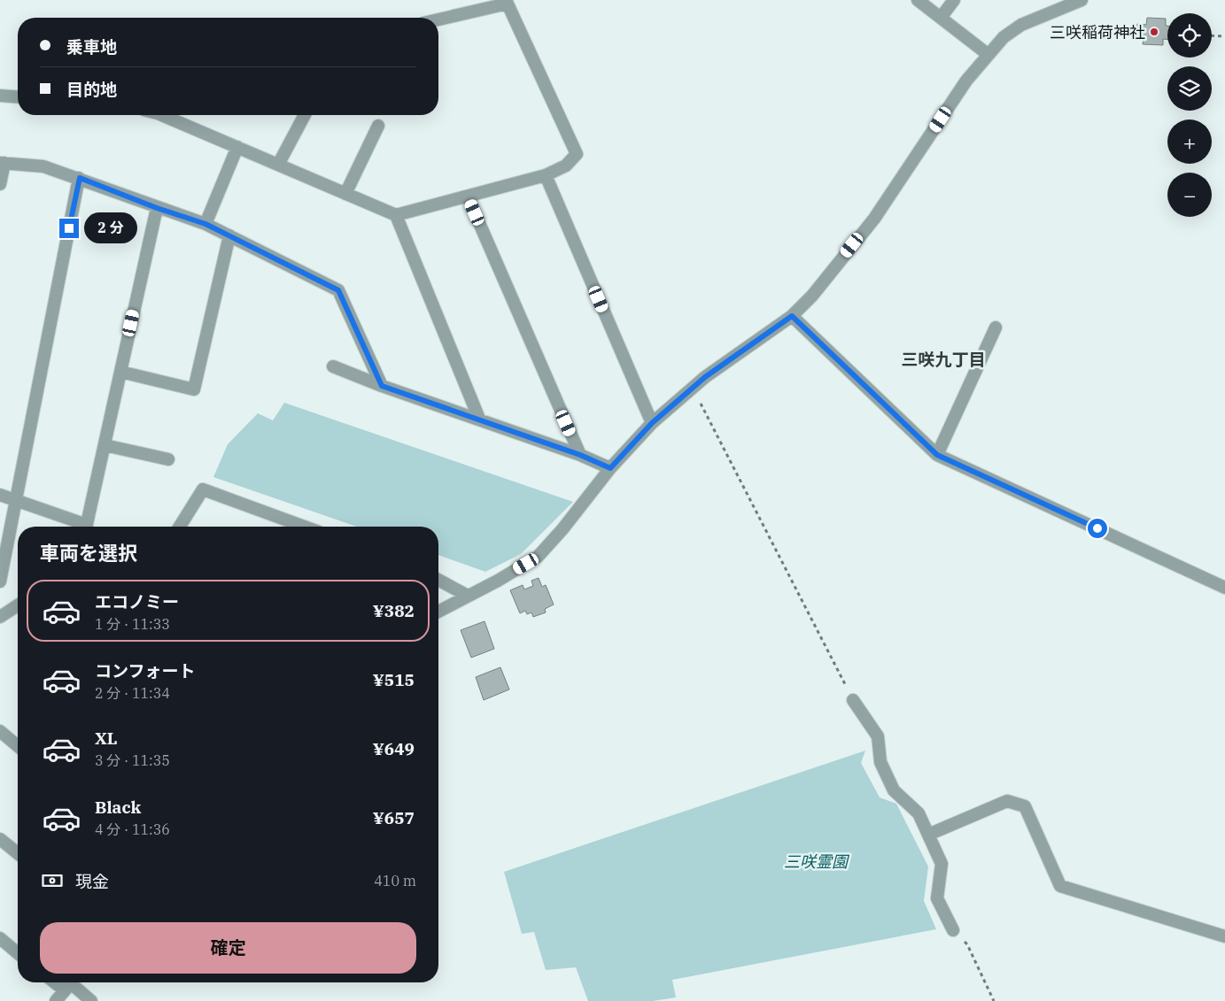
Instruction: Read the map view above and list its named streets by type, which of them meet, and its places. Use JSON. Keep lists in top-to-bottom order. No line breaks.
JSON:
{"districts":["三咲九丁目"],"parks":["三咲霊園"],"places":["三咲稲荷神社"],"page":{"map_buttons":["+","−"],"banner":["乗車地","目的地"],"bubble":"2 分","heading":"車両を選択","list":[{"name":"エコノミー","note":"1 分 · 11:33","value":"¥382"},{"name":"コンフォート","note":"2 分 · 11:34","value":"¥515"},{"name":"XL","note":"3 分 · 11:35","value":"¥649"},{"name":"Black","note":"4 分 · 11:36","value":"¥657"}],"pay":["現金","410 m"],"buttons":"確定"}}
